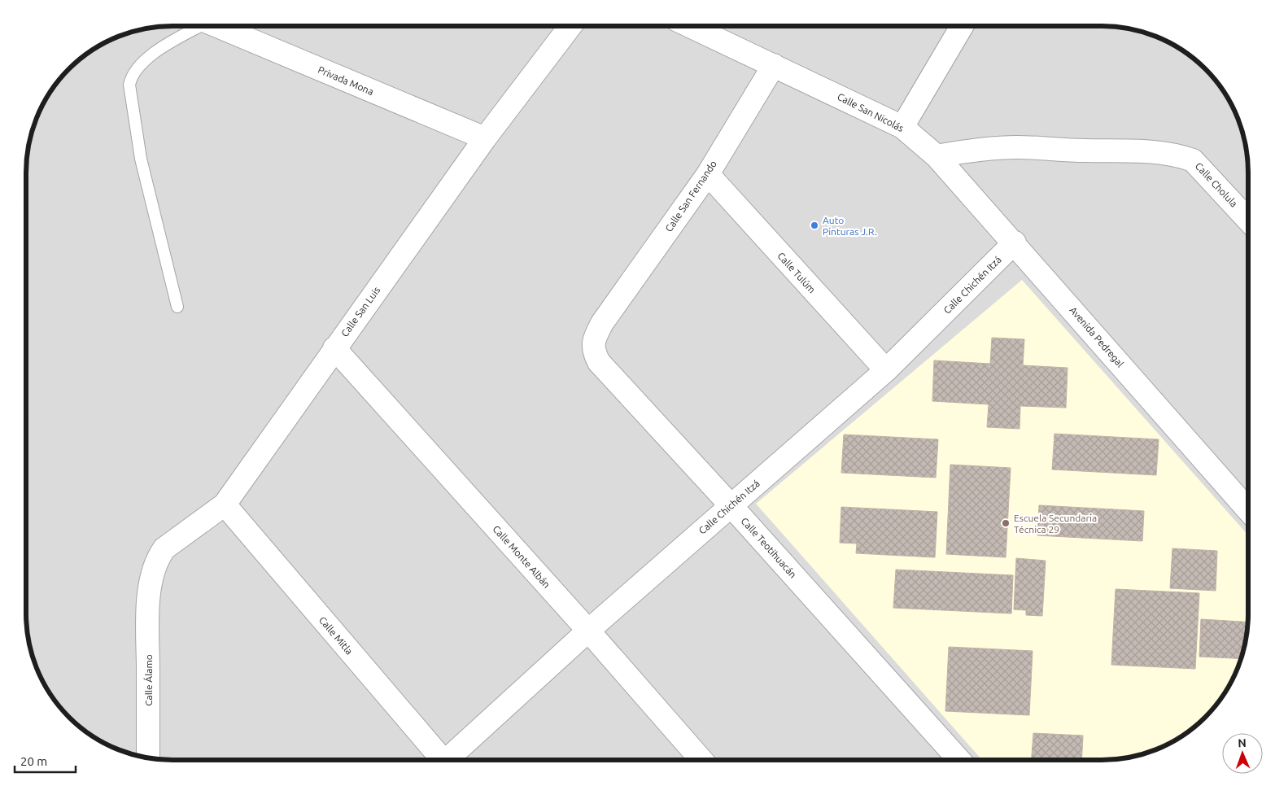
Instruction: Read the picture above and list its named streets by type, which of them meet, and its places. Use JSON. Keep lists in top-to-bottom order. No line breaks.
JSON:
{"streets":{"street":["Privada Mona","Calle San Nicolás","Calle Cholula","Calle San Fernando","Calle Tulúm","Calle Chichén Itzá","Calle San Luis","Avenida Pedregal","Calle Teotihuacán","Calle Monte Albán","Calle Mitla","Calle Álamo"]},"crossings":[["Privada Mona","Calle San Luis"],["Calle San Nicolás","Calle Cholula"],["Calle San Nicolás","Calle San Fernando"],["Calle San Nicolás","Avenida Pedregal"],["Calle Cholula","Avenida Pedregal"],["Calle San Fernando","Calle Tulúm"],["Calle San Fernando","Calle Teotihuacán"],["Calle Tulúm","Calle Chichén Itzá"],["Calle Chichén Itzá","Avenida Pedregal"],["Calle Chichén Itzá","Calle Teotihuacán"],["Calle Chichén Itzá","Calle Monte Albán"],["Calle San Luis","Calle Monte Albán"],["Calle San Luis","Calle Mitla"],["Calle San Luis","Calle Álamo"]],"places":["Auto Pinturas J.R.","Escuela Secundaria Técnica 29"],"scale_bar":"20 m","north":"top"}
